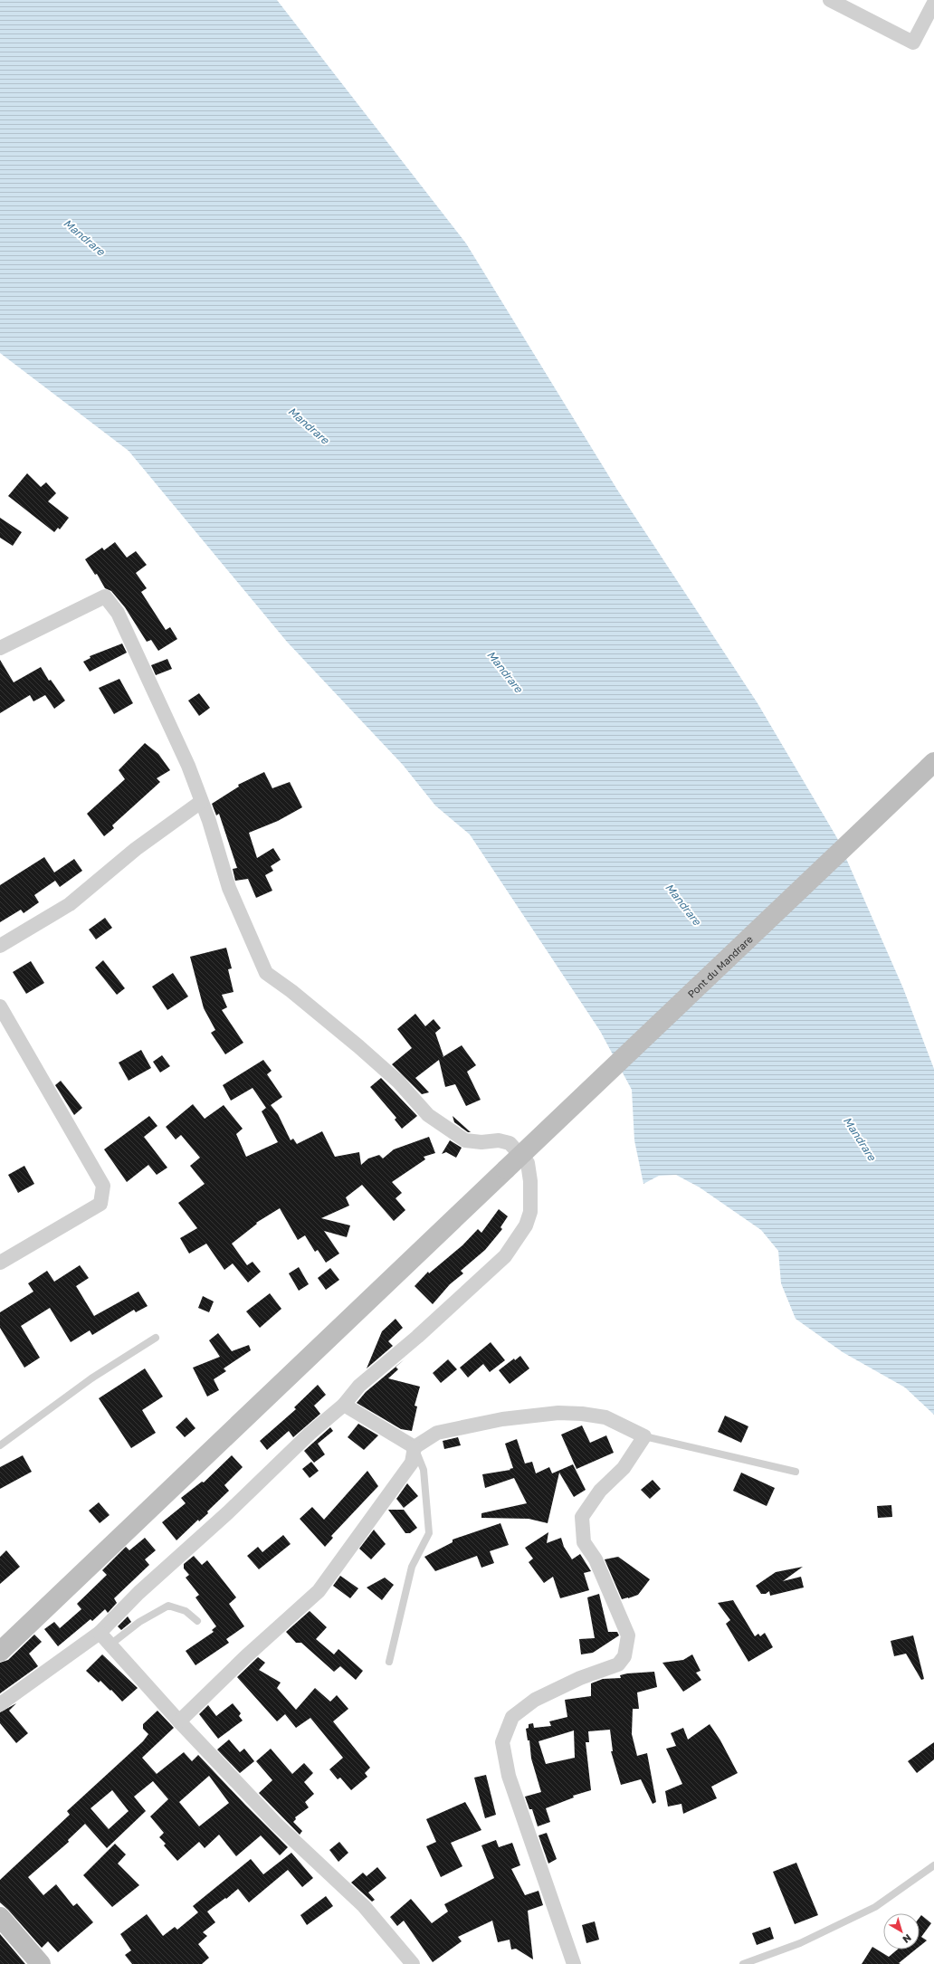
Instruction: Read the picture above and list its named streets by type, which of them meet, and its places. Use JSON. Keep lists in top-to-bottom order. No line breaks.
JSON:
{"streets":{"main road":["Pont du Mandrare"]},"water":["Mandrare"],"north":"bottom right"}
